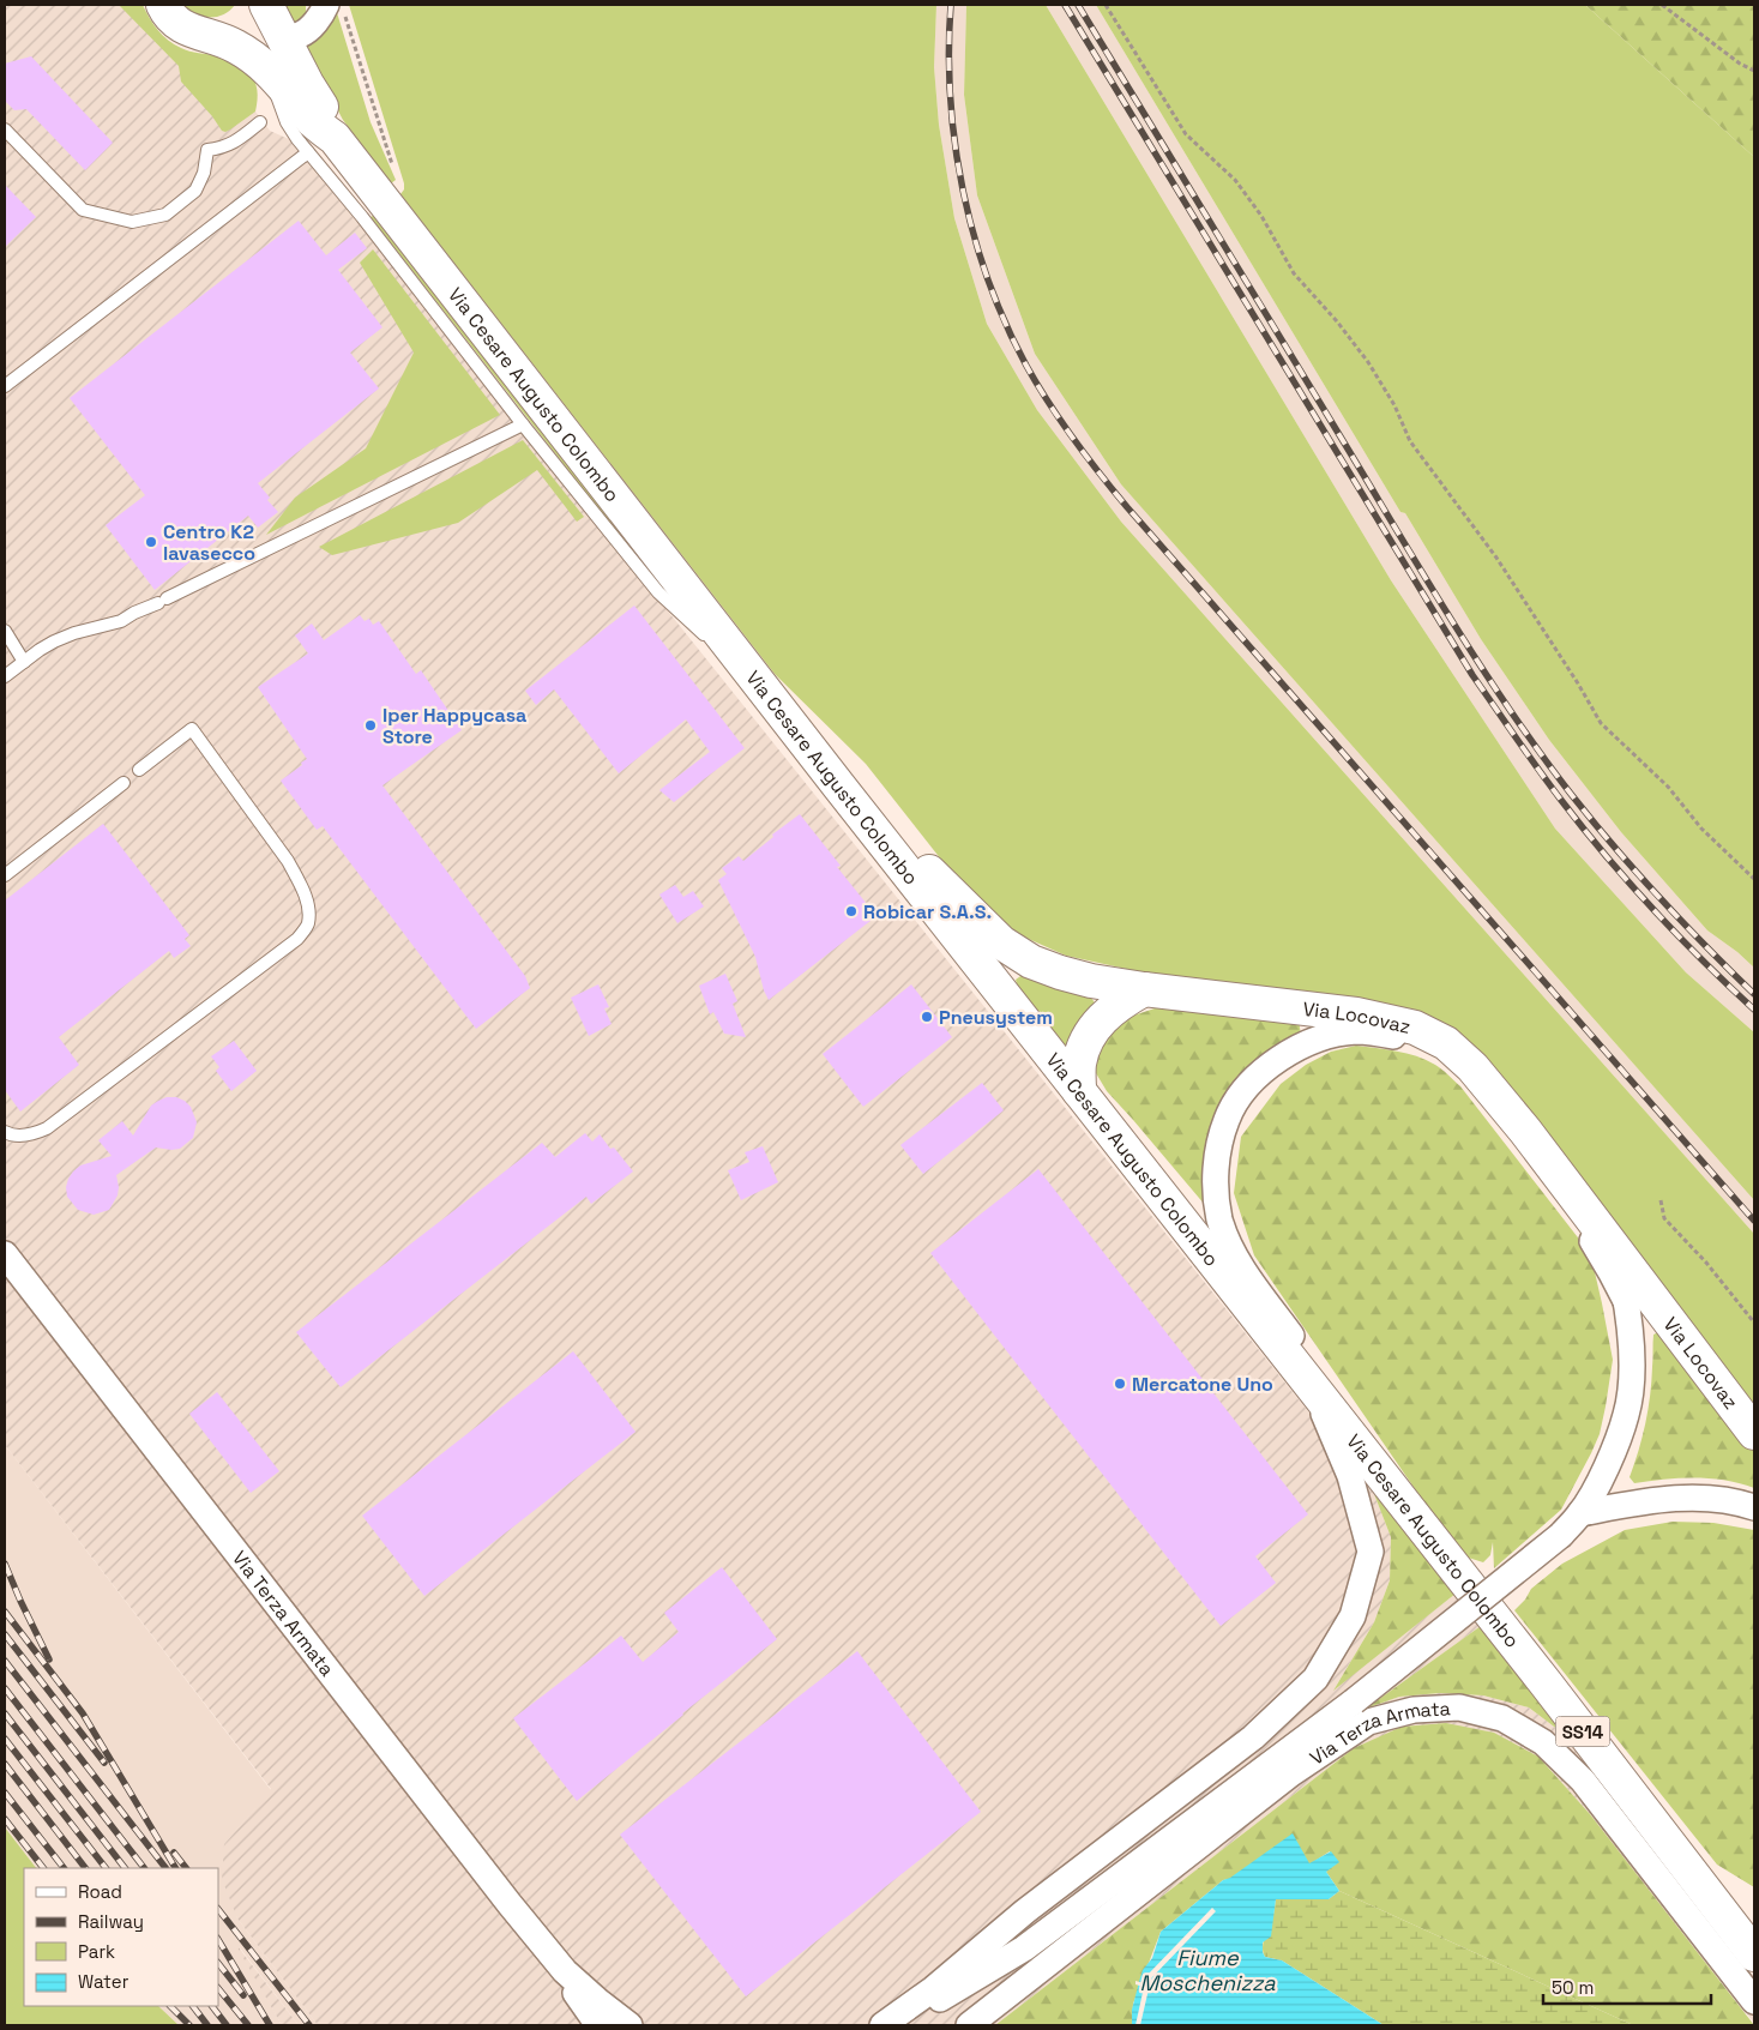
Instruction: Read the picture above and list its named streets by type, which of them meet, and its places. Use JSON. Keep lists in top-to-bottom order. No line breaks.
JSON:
{"streets":{"main road":["Via Cesare Augusto Colombo","Via Locovaz","SS14"],"street":["Via Terza Armata"]},"crossings":[["Via Cesare Augusto Colombo","Via Locovaz"],["Via Locovaz","Via Terza Armata"]],"water":["Fiume Moschenizza"],"places":["Centro K2 lavasecco","Iper Happycasa Store","Robicar S.A.S.","Pneusystem","Mercatone Uno"],"legend":["Road","Railway","Park","Water"],"scale_bar":"50 m"}
